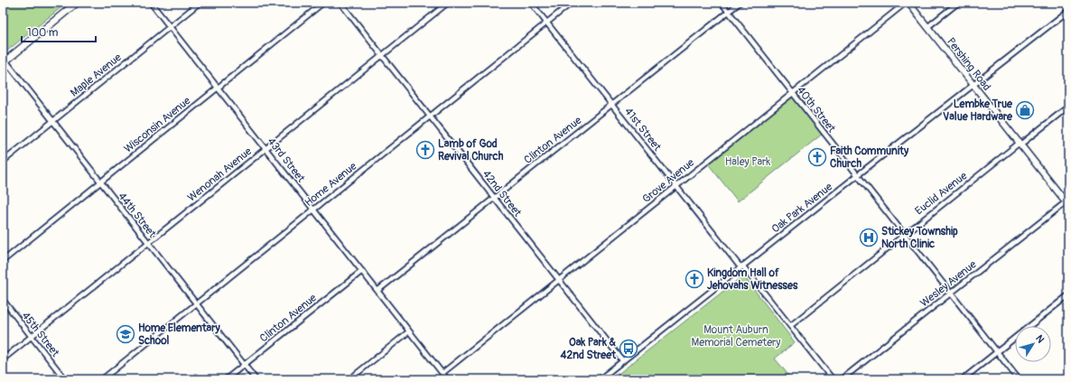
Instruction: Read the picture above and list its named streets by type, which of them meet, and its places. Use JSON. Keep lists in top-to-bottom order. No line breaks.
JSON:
{"streets":{"main road":["Pershing Road"],"street":["Maple Avenue","40th Street","Wisconsin Avenue","41st Street","Clinton Avenue","43rd Street","Wenonah Avenue","Grove Avenue","Home Avenue","42nd Street","Euclid Avenue","Oak Park Avenue","44th Street","Wesley Avenue","45th Street"]},"crossings":[["Pershing Road","Grove Avenue"],["Pershing Road","Euclid Avenue"],["Pershing Road","Oak Park Avenue"],["Pershing Road","Wesley Avenue"],["Maple Avenue","43rd Street"],["Maple Avenue","44th Street"],["40th Street","Clinton Avenue"],["40th Street","Grove Avenue"],["40th Street","Euclid Avenue"],["40th Street","Oak Park Avenue"],["40th Street","Wesley Avenue"],["Wisconsin Avenue","43rd Street"],["Wisconsin Avenue","44th Street"],["41st Street","Clinton Avenue"],["41st Street","Grove Avenue"],["41st Street","Home Avenue"],["41st Street","Euclid Avenue"],["41st Street","Oak Park Avenue"],["Clinton Avenue","43rd Street"],["Clinton Avenue","42nd Street"],["Clinton Avenue","44th Street"],["43rd Street","Wenonah Avenue"],["43rd Street","Grove Avenue"],["43rd Street","Home Avenue"],["Wenonah Avenue","42nd Street"],["Wenonah Avenue","44th Street"],["Wenonah Avenue","45th Street"],["Grove Avenue","42nd Street"],["Home Avenue","42nd Street"],["Home Avenue","44th Street"],["42nd Street","Oak Park Avenue"]],"parks":["Haley Park","Mount Auburn Memorial Cemetery"],"places":{"shop":["Lembke True Value Hardware"],"church":["Lamb of God Revival Church","Faith Community Church","Kingdom Hall of Jehovahs Witnesses"],"hospital":["Stickey Township North Clinic"],"school or university":["Home Elementary School"],"bus stop":["Oak Park & 42nd Street"]},"scale_bar":"100 m","north":"top right"}
